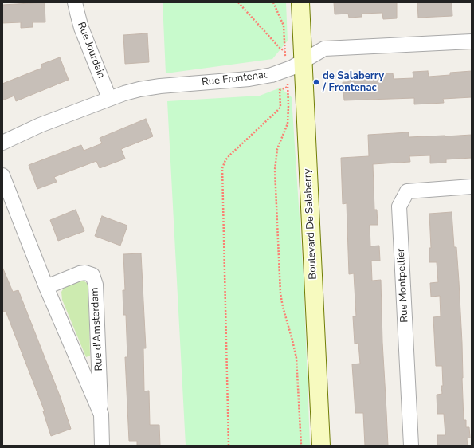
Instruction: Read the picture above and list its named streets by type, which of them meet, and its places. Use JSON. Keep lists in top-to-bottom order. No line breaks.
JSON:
{"streets":{"street":["Rue Jourdain","Rue Frontenac","Boulevard De Salaberry","Rue Montpellier","Rue d'Amsterdam"]},"crossings":[["Rue Jourdain","Rue Frontenac"],["Rue Frontenac","Boulevard De Salaberry"]],"places":["de Salaberry / Frontenac"]}
